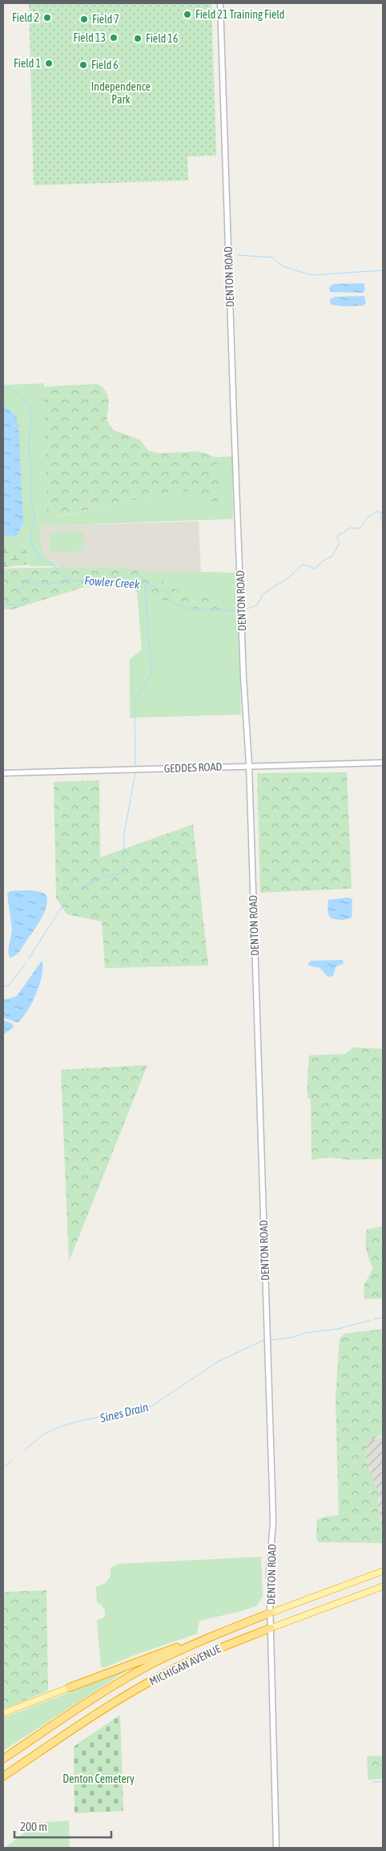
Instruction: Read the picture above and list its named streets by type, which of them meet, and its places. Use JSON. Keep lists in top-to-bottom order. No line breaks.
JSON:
{"streets":{"highway":["MICHIGAN AVENUE"],"street":["DENTON ROAD","GEDDES ROAD"]},"crossings":[["DENTON ROAD","GEDDES ROAD"],["DENTON ROAD","MICHIGAN AVENUE"]],"water":["Fowler Creek","Sines Drain"],"parks":["Independence Park","Denton Cemetery"],"places":["Field 21 Training Field","Field 2","Field 7","Field 13","Field 16","Field 1","Field 6"],"scale_bar":"200 m"}
